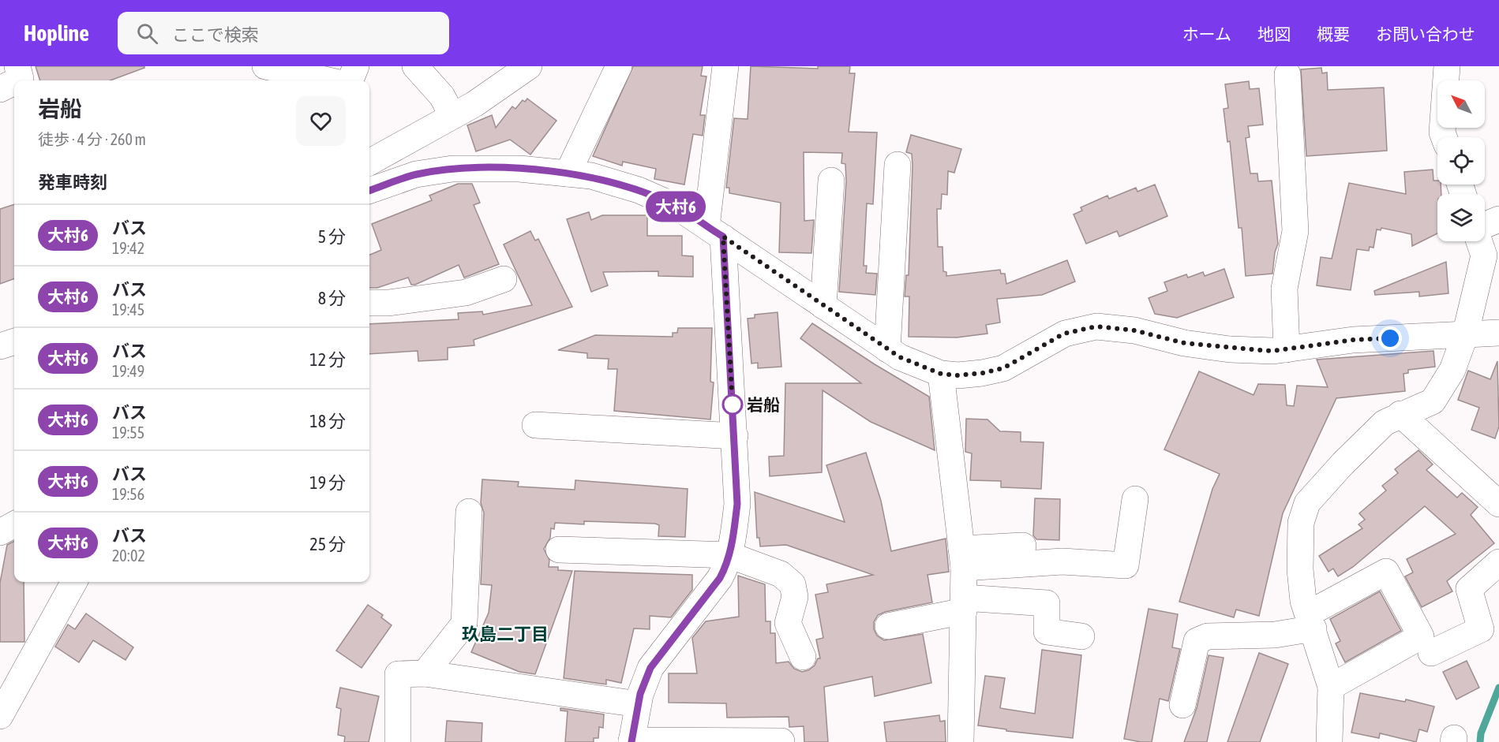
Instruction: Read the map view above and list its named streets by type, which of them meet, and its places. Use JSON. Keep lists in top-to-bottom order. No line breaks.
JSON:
{"districts":["玖島二丁目"],"places":["岩船"],"lines":["bus line 大村6"],"north":"top left","page":{"header":"Hopline","search":"ここで検索","nav":["ホーム","地図","概要","お問い合わせ"],"on_map":"大村6","heading":[["岩船","徒歩 · 4 分 · 260 m"],"発車時刻"],"list":[{"mark":"大村6","name":"バス","note":"19:42","value":"5 分"},{"mark":"大村6","name":"バス","note":"19:45","value":"8 分"},{"mark":"大村6","name":"バス","note":"19:49","value":"12 分"},{"mark":"大村6","name":"バス","note":"19:55","value":"18 分"},{"mark":"大村6","name":"バス","note":"19:56","value":"19 分"},{"mark":"大村6","name":"バス","note":"20:02","value":"25 分"}]}}
